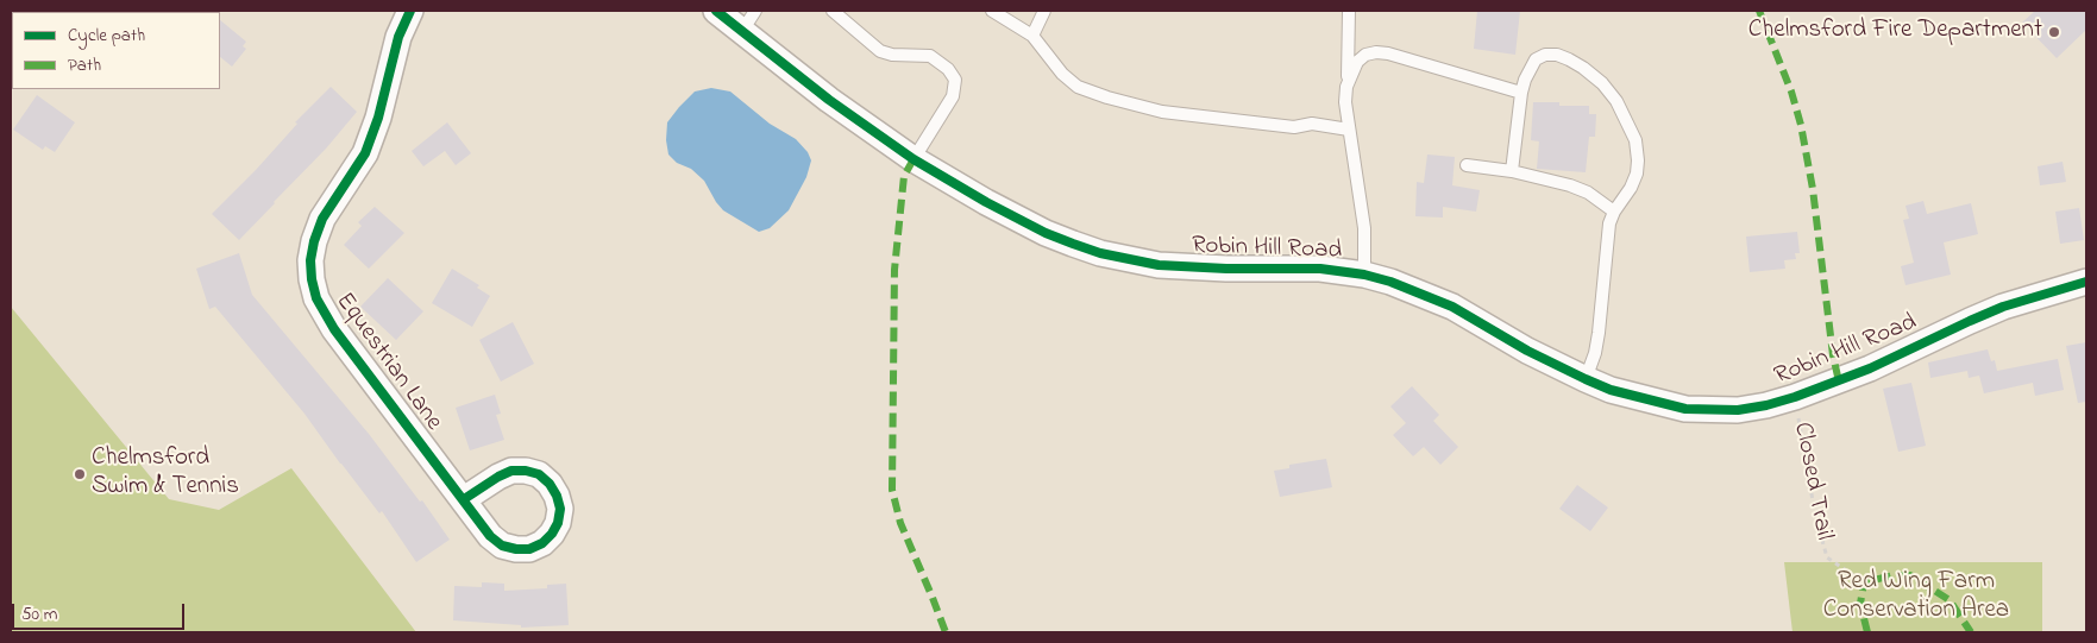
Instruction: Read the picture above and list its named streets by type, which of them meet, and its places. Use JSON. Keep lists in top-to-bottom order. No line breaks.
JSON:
{"streets":{"street":["Robin Hill Road","Equestrian Lane"],"path":["Closed Trail"]},"crossings":[["Robin Hill Road","Closed Trail"]],"parks":["Red Wing Farm Conservation Area"],"places":["Chelmsford Fire Department","Chelmsford Swim & Tennis"],"legend":["Cycle path","Path"],"scale_bar":"50 m"}
